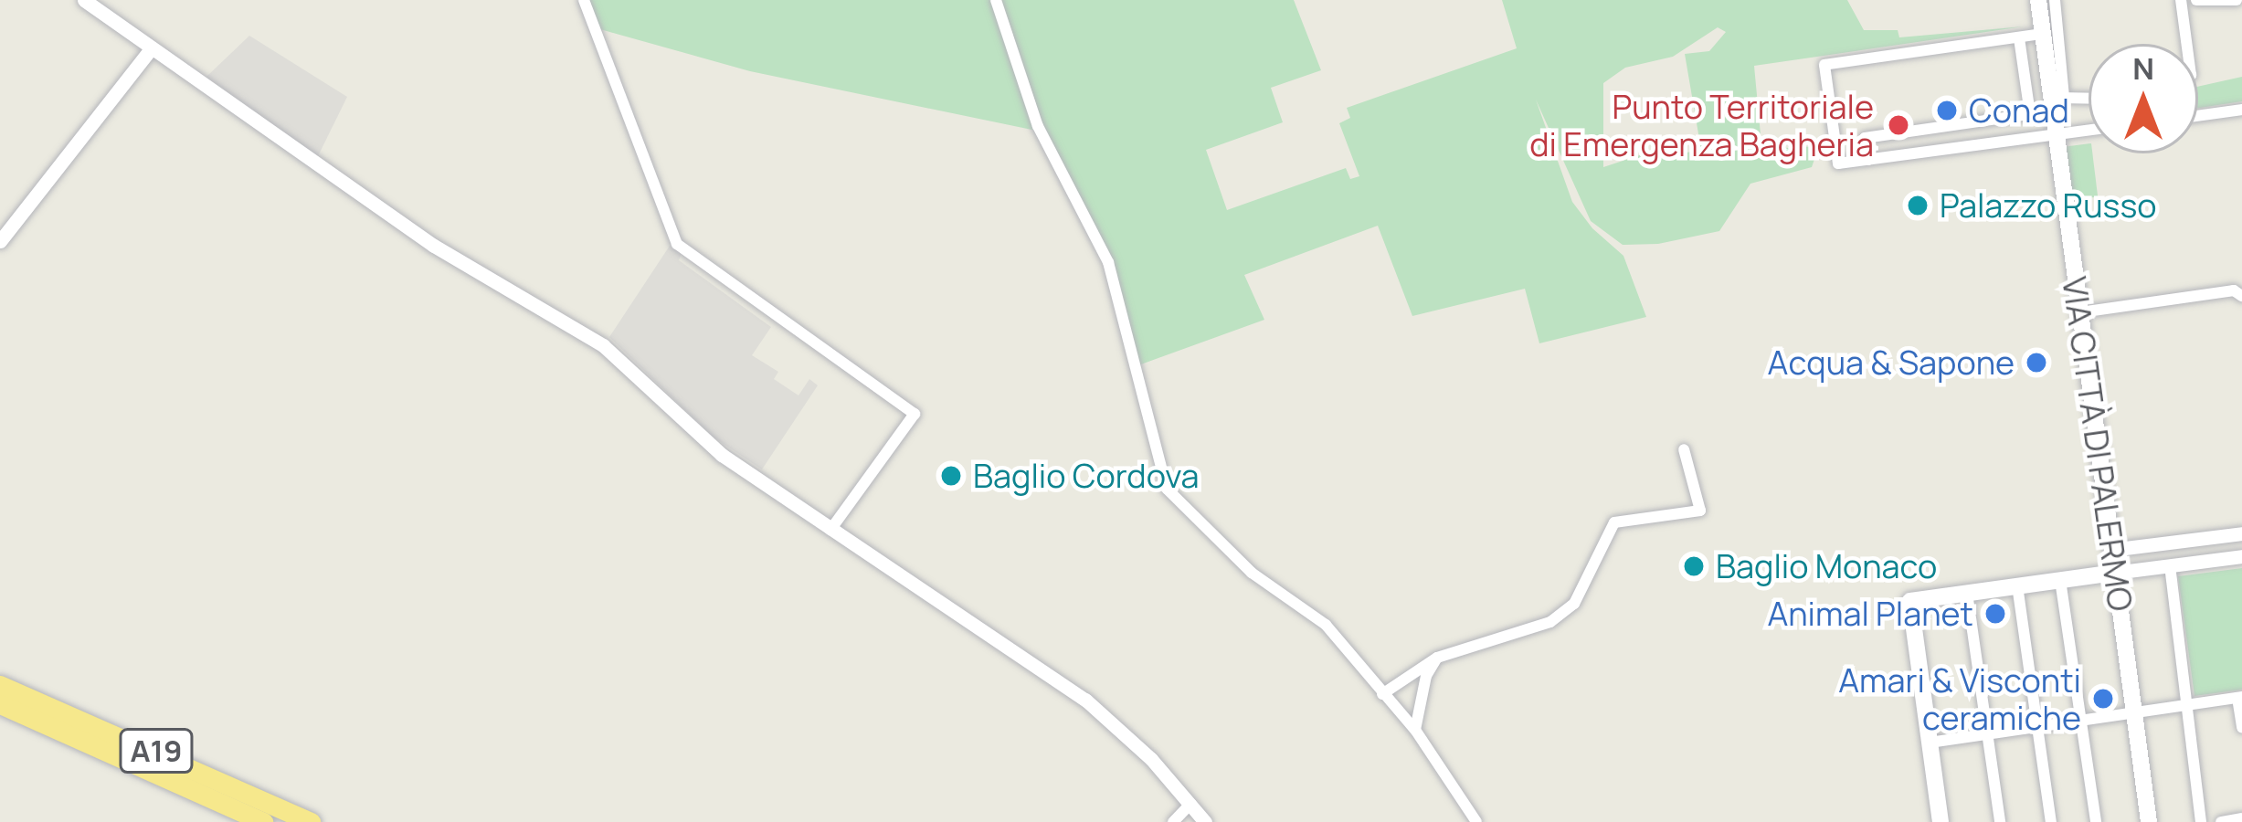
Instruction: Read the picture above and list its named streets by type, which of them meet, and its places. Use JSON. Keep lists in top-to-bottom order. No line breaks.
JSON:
{"streets":{"highway":["A19"],"main road":["VIA CITTÀ DI PALERMO"]},"places":["Conad","Punto Territoriale di Emergenza Bagheria","Palazzo Russo","Acqua & Sapone","Baglio Cordova","Baglio Monaco","Animal Planet","Amari & Visconti ceramiche"],"north":"top"}
